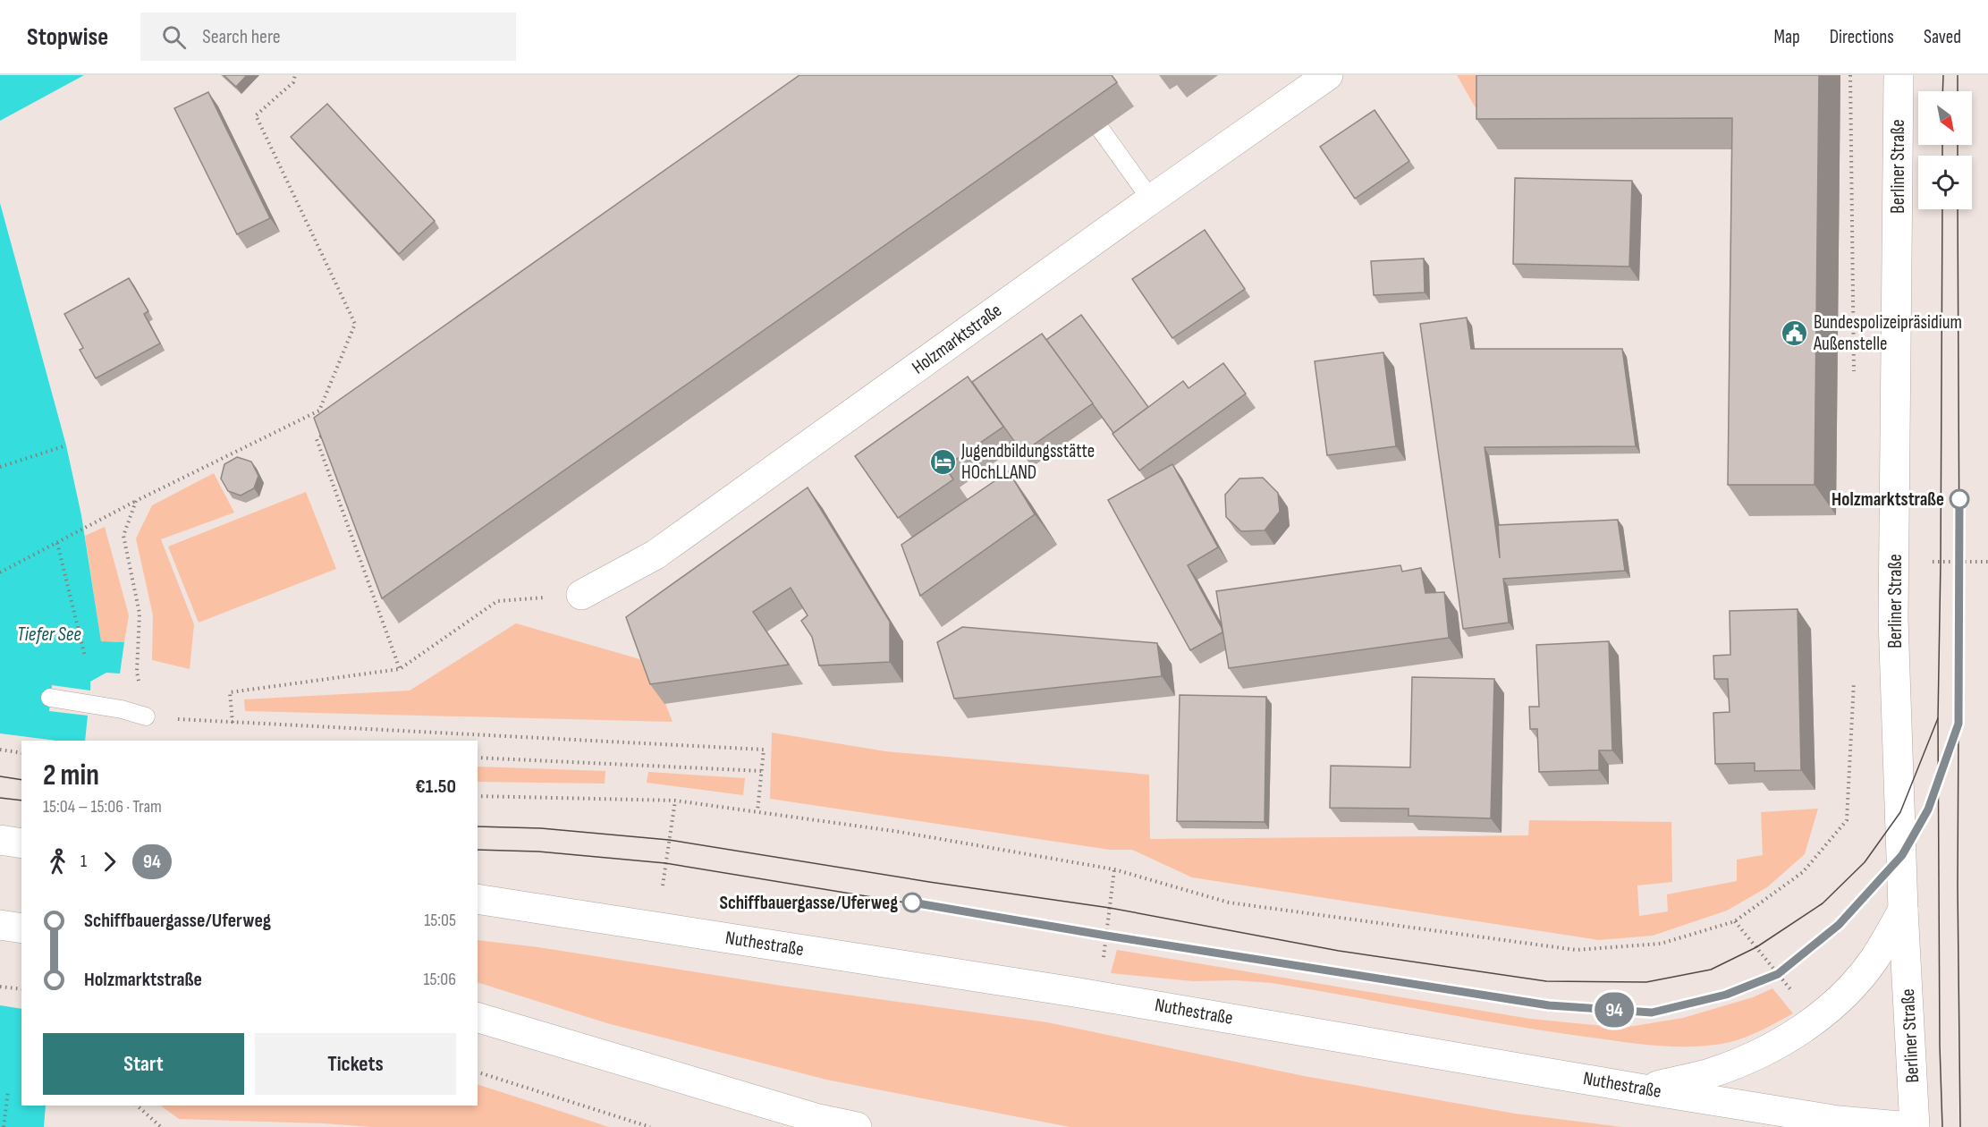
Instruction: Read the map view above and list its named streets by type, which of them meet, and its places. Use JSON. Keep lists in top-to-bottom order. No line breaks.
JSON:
{"streets":{"main road":["Berliner Straße","Holzmarktstraße","Nuthestraße"]},"water":["Tiefer See"],"places":{"public building":["Bundespolizeipräsidium Außenstelle"],"hotel":["Jugendbildungsstätte HOchLLAND"],"other":["Holzmarktstraße","Schiffbauergasse/Uferweg"]},"lines":["tram line 94"],"north":"bottom right","page":{"header":"Stopwise","search":"Search here","nav":["Map","Directions","Saved"],"on_map":"94","heading":["2 min","15:04 – 15:06 · Tram","€1.50"],"legs":["1","94"],"list":[{"name":"Schiffbauergasse/Uferweg","value":"15:05"},{"name":"Holzmarktstraße","value":"15:06"}],"buttons":["Start","Tickets"]}}
